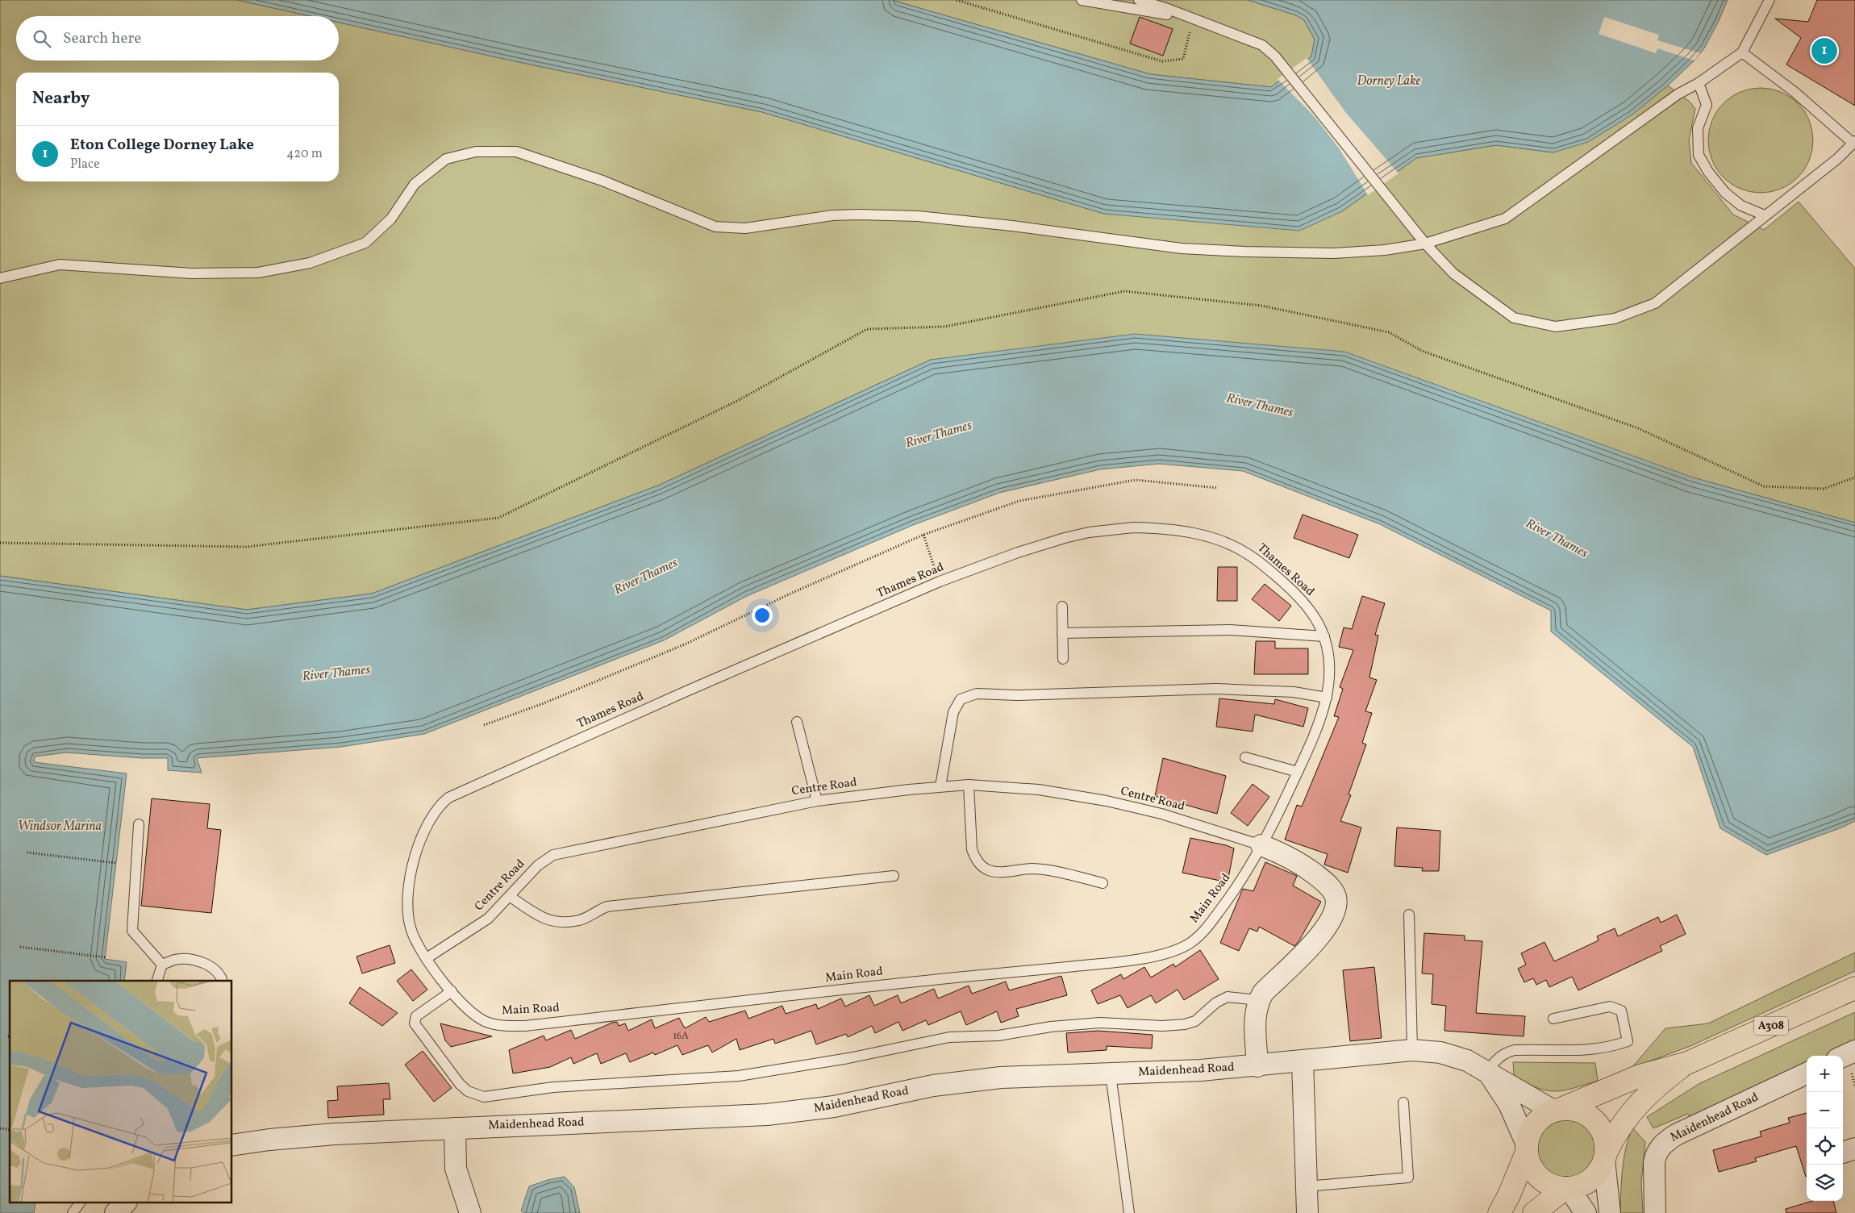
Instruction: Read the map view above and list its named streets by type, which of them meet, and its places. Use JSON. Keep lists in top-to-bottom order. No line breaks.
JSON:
{"streets":{"main road":["A308"],"street":["Maidenhead Road"],"lane":["Thames Road","Centre Road","Main Road"]},"crossings":[["Thames Road","Centre Road"],["Thames Road","Main Road"],["Centre Road","Main Road"],["A308","Maidenhead Road"]],"water":["Dorney Lake","River Thames","Windsor Marina"],"house_numbers":["16A"],"page":{"search":"Search here","pins":"1","heading":"Nearby","list":[{"mark":"1","name":"Eton College Dorney Lake","note":"Place","value":"420 m"}],"map_buttons":["+","−"]}}
